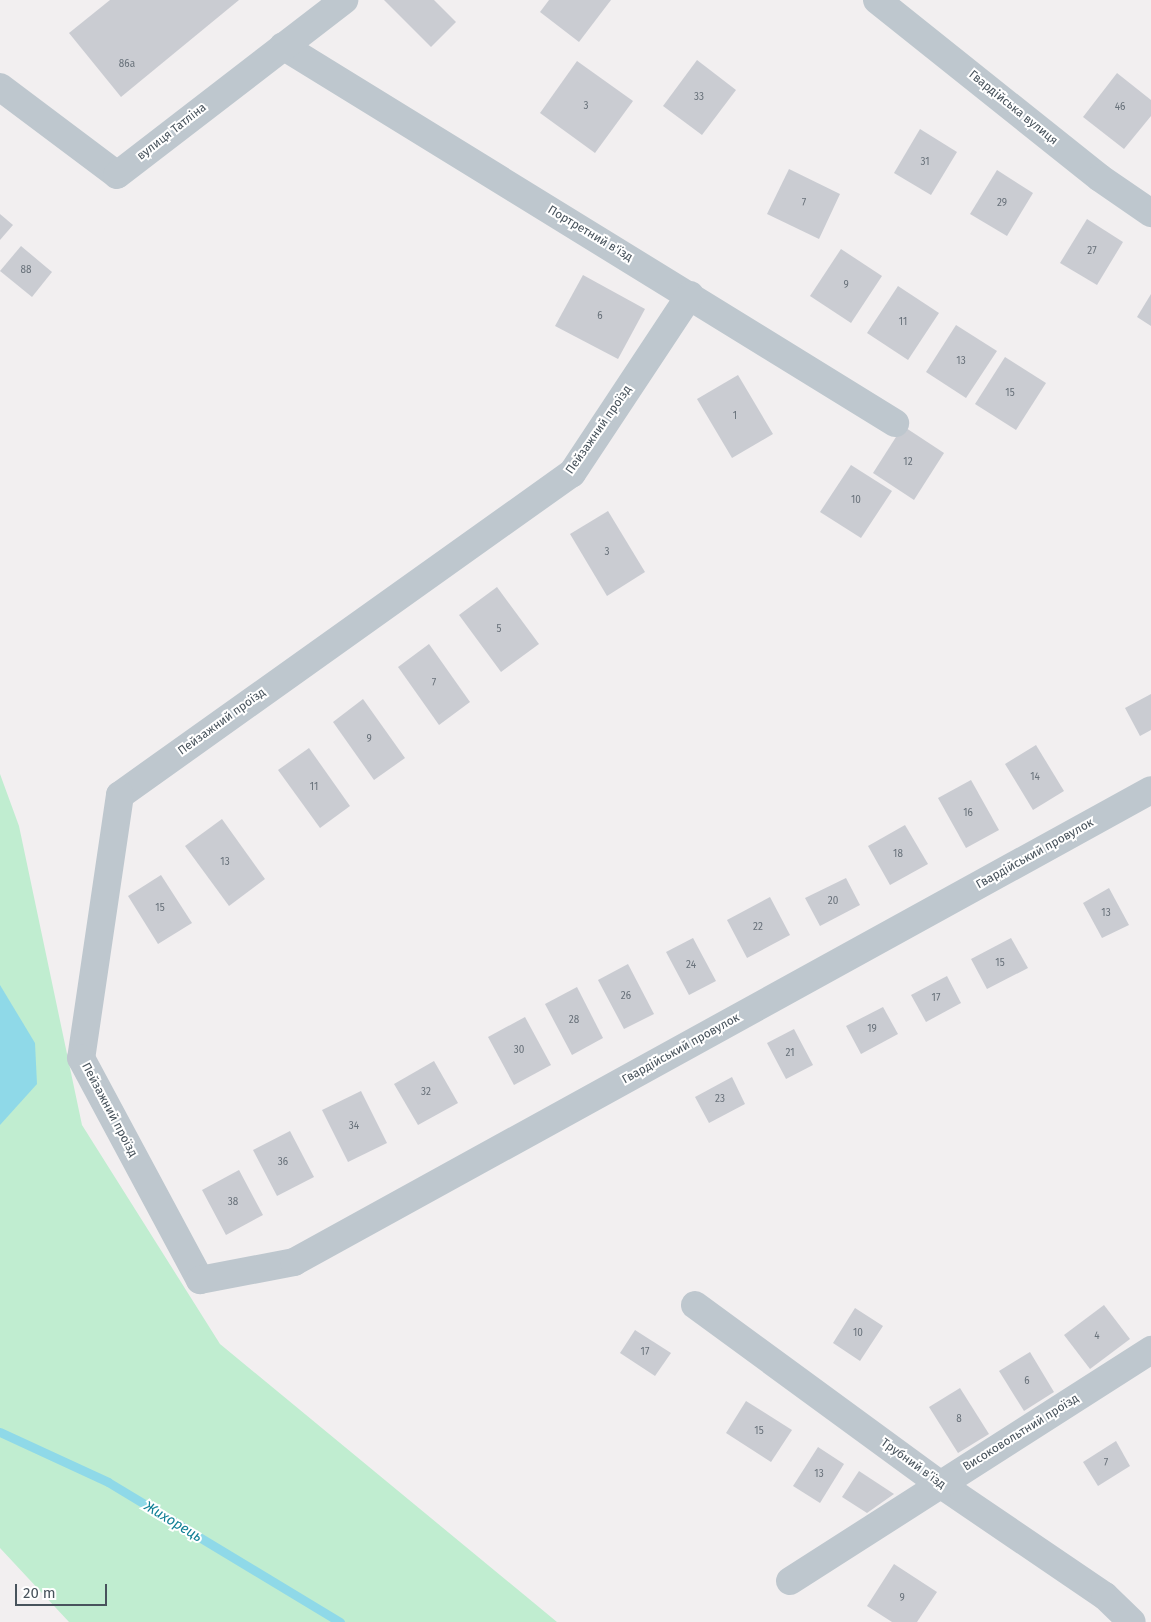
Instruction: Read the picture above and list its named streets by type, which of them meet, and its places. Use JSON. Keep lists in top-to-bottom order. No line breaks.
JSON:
{"streets":{"street":["Гвардійська вулиця","вулиця Татліна","Портретний в'їзд","Пейзажний проїзд","Гвардійський провулок","Високовольтний проїзд","Трубний в’їзд"]},"crossings":[["вулиця Татліна","Портретний в'їзд"],["Портретний в'їзд","Пейзажний проїзд"],["Пейзажний проїзд","Гвардійський провулок"],["Високовольтний проїзд","Трубний в’їзд"]],"water":["Жихорець"],"house_numbers":["86а","33","3","46","31","7","29","27","88","9","6","11","13","15","1","12","10","3","5","7","9","14","11","16","18","13","20","15","13","22","15","24","26","17","28","19","30","21","32","23","34","36","38","10","4","17","6","8","15","7","13","9"],"scale_bar":"20 m"}
